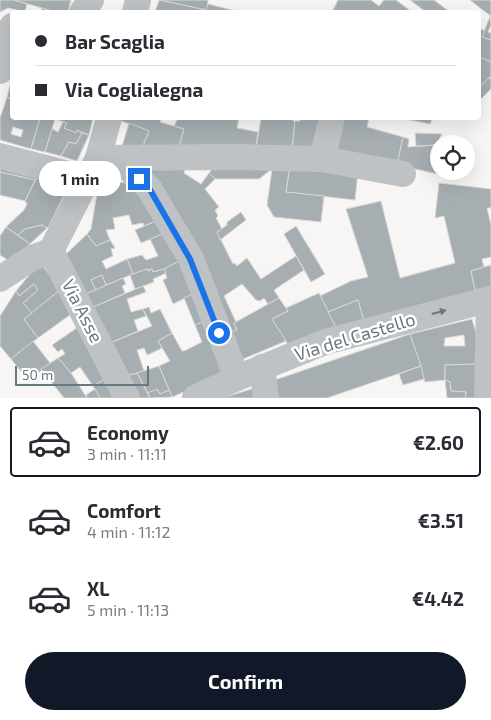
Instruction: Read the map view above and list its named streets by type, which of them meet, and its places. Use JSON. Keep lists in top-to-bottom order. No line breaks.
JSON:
{"streets":{"street":["Via Asse","Via del Castello"]},"scale_bar":"50 m","page":{"banner":["Bar Scaglia","Via Coglialegna"],"bubble":"1 min","scale":"50 m","list":[{"name":"Economy","note":"3 min · 11:11","value":"€2.60"},{"name":"Comfort","note":"4 min · 11:12","value":"€3.51"},{"name":"XL","note":"5 min · 11:13","value":"€4.42"}],"buttons":"Confirm"}}
